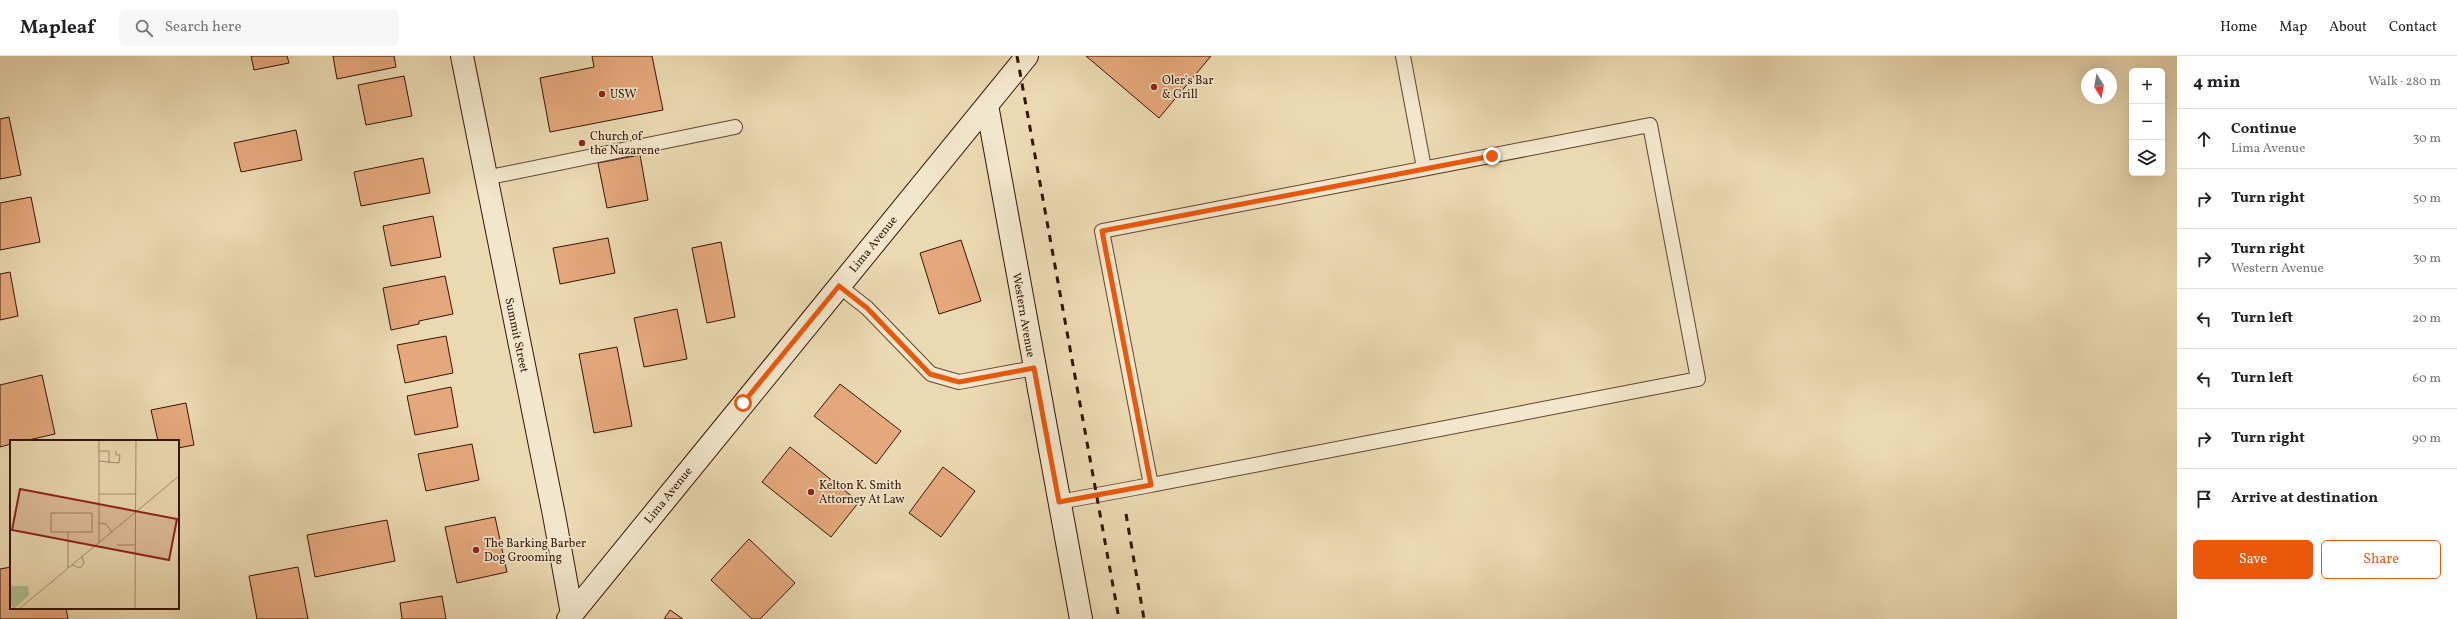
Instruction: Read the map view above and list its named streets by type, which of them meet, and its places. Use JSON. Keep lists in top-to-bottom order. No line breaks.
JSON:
{"streets":{"main road":["Lima Avenue","Western Avenue","Summit Street"]},"crossings":[["Lima Avenue","Western Avenue"],["Lima Avenue","Summit Street"]],"places":["Oler's Bar & Grill","USW","Church of the Nazarene","Kelton K. Smith Attorney At Law","The Barking Barber Dog Grooming"],"north":"bottom","page":{"header":"Mapleaf","search":"Search here","nav":["Home","Map","About","Contact"],"heading":["4 min","Walk · 280 m"],"map_buttons":["+","−"],"list":[["Continue","Lima Avenue","30 m"],["Turn right","50 m"],["Turn right","Western Avenue","30 m"],["Turn left","20 m"],["Turn left","60 m"],["Turn right","90 m"],"Arrive at destination"],"buttons":["Save","Share"]}}
